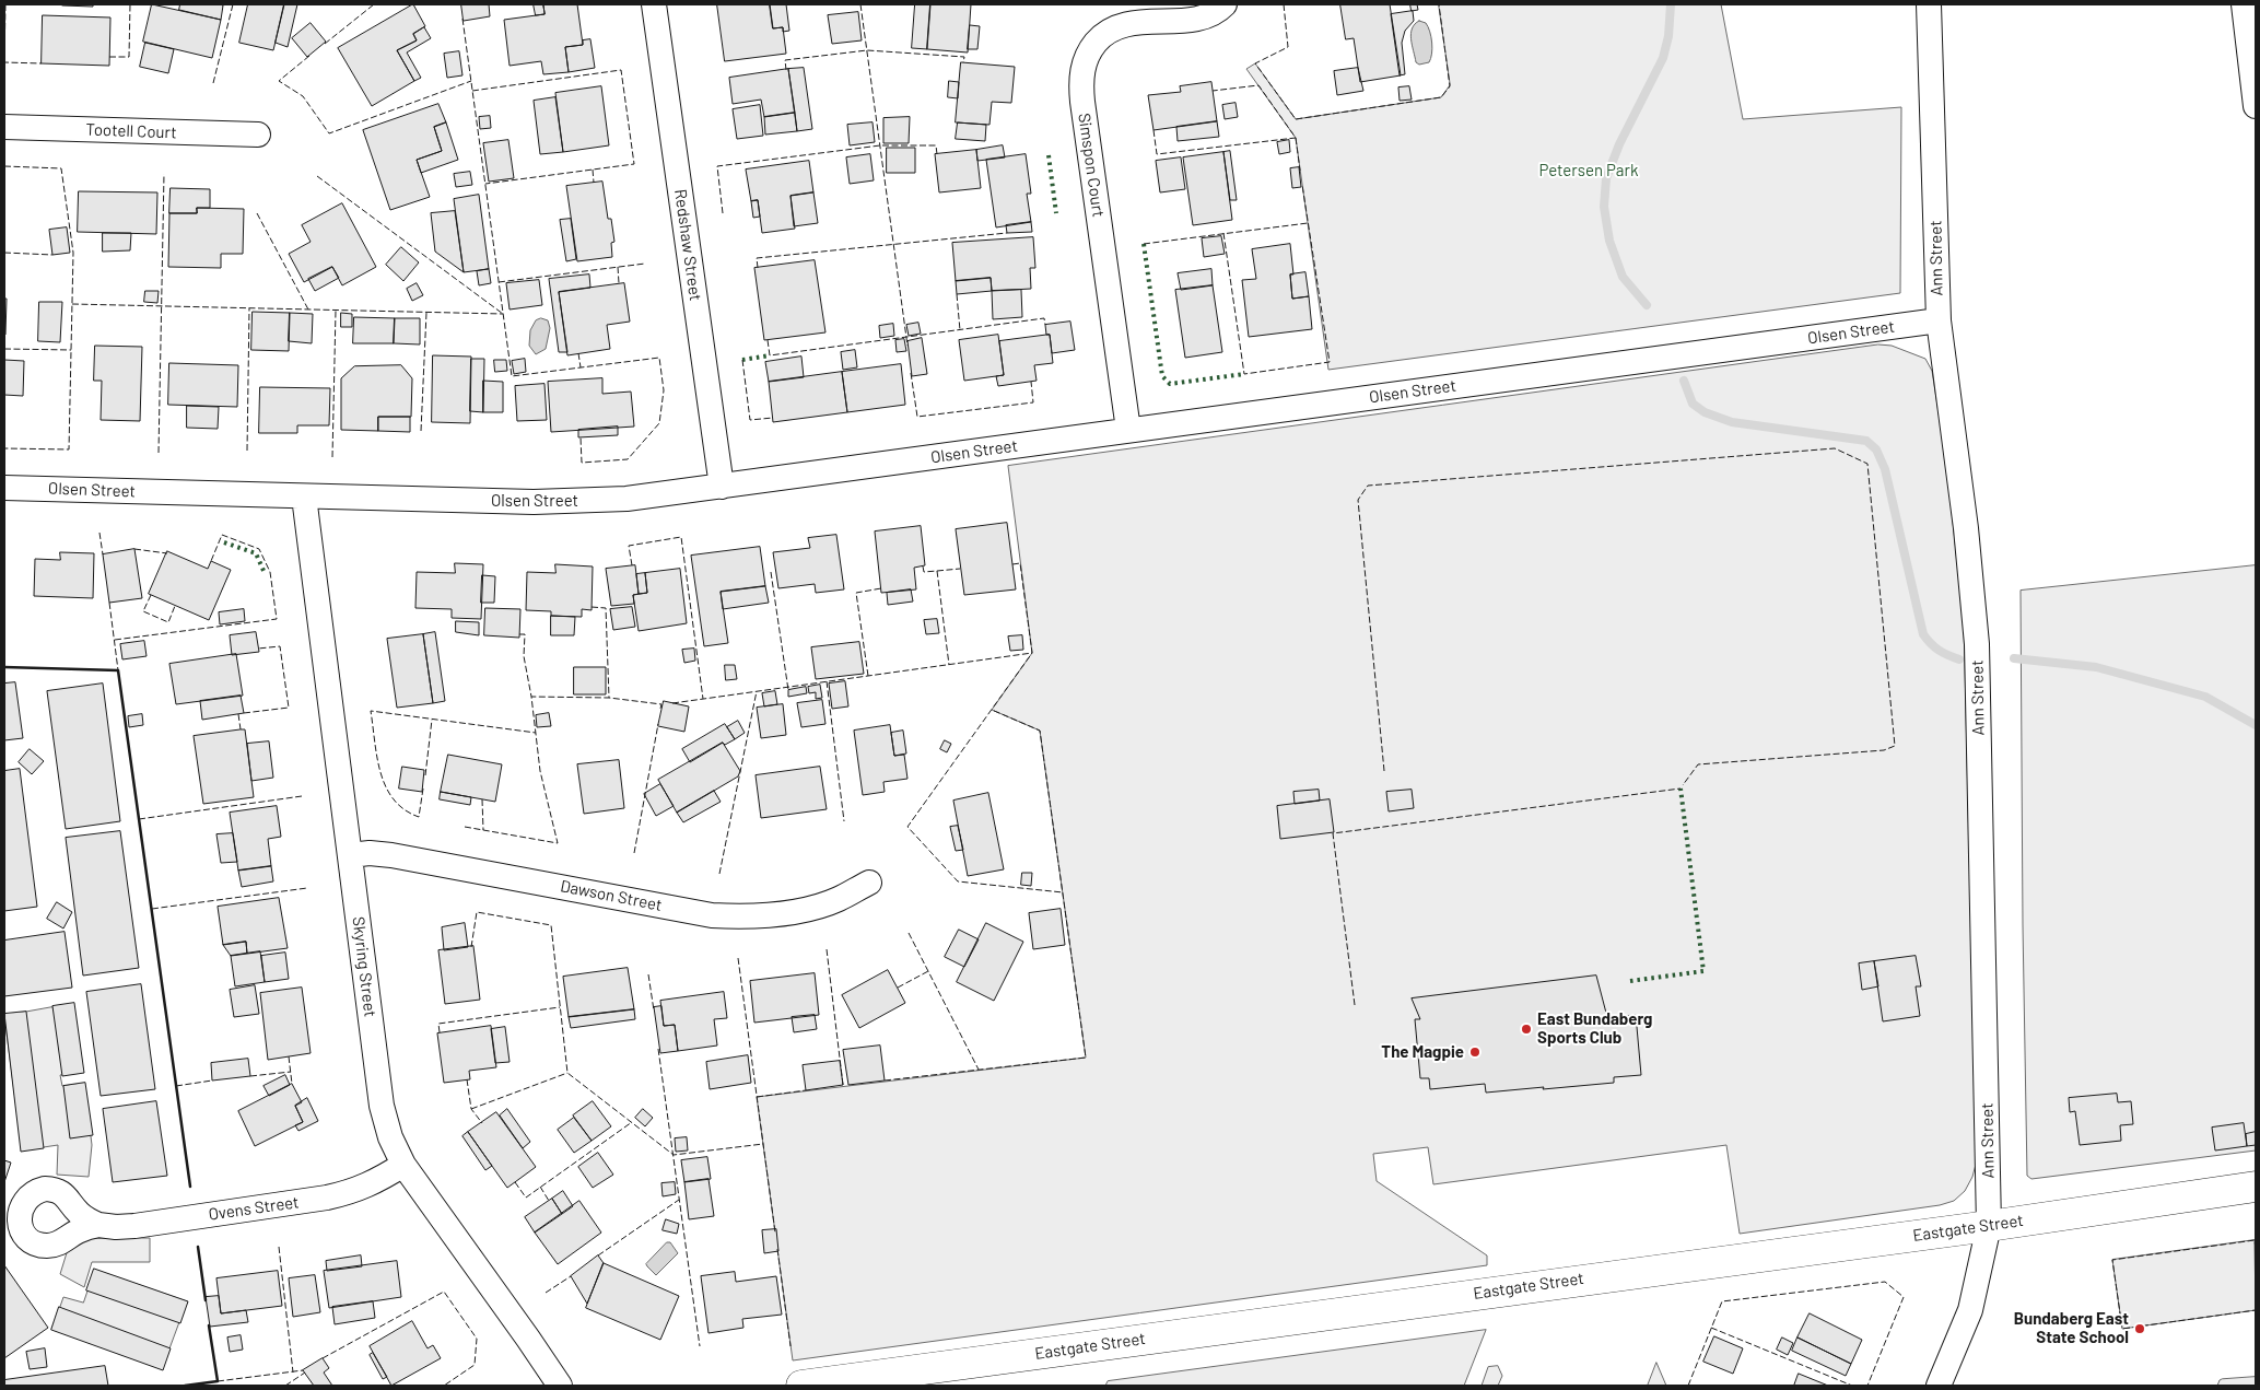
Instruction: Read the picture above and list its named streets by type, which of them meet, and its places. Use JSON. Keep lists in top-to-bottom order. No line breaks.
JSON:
{"streets":{"street":["Tootell Court","Simspon Court","Redshaw Street","Ann Street","Olsen Street","Dawson Street","Skyring Street","Ovens Street","Eastgate Street"]},"crossings":[["Simspon Court","Olsen Street"],["Redshaw Street","Olsen Street"],["Ann Street","Olsen Street"],["Ann Street","Eastgate Street"],["Olsen Street","Skyring Street"],["Dawson Street","Skyring Street"],["Skyring Street","Ovens Street"]],"parks":["Petersen Park"],"places":["East Bundaberg Sports Club","The Magpie","Bundaberg East State School"]}
